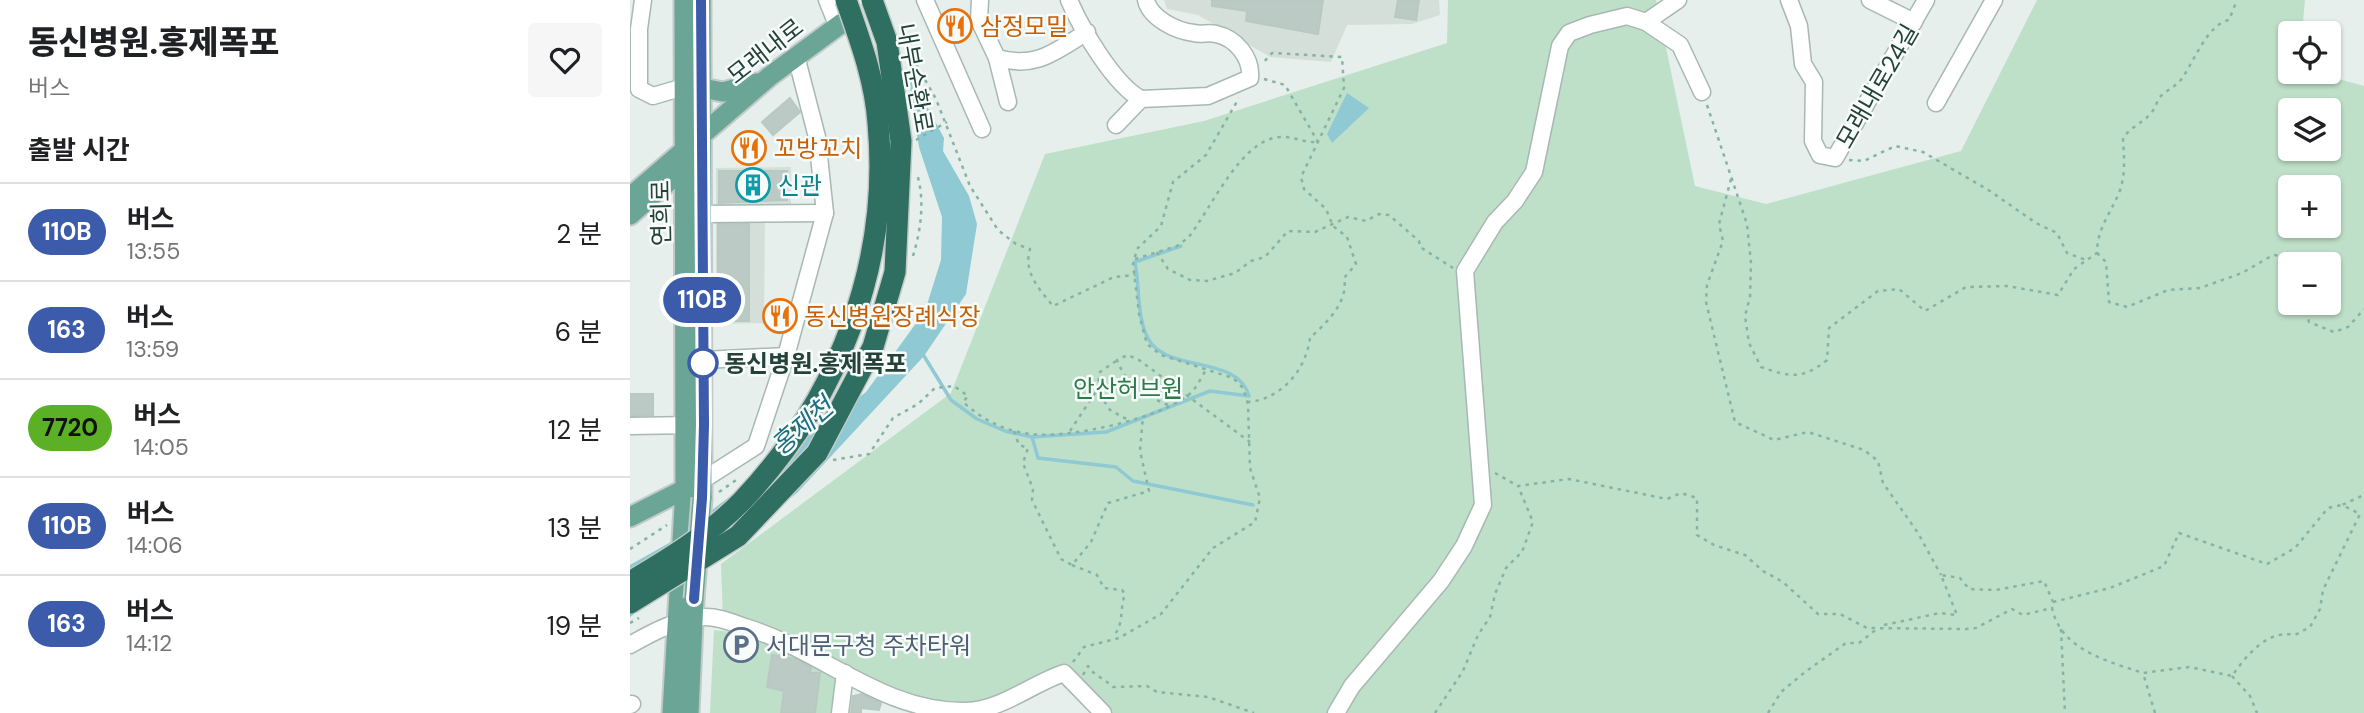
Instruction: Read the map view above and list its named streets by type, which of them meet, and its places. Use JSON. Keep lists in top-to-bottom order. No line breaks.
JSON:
{"streets":{"highway":["내부순환로"],"main road":["모래내로","연희로"],"street":["모래내로24길"]},"crossings":[["모래내로","내부순환로"],["모래내로","연희로"]],"water":["홍제천"],"parks":["안산허브원"],"places":{"restaurant":["삼정모밀","꼬방꼬치","동신병원장례식장"],"building":["신관"],"other":["동신병원.홍제폭포"],"parking":["서대문구청 주차타워"]},"lines":["bus line 110B"],"page":{"heading":[["동신병원.홍제폭포","버스"],"출발 시간"],"on_map":"110B","map_buttons":["+","−"],"list":[{"mark":"110B","name":"버스","note":"13:55","value":"2 분"},{"mark":"163","name":"버스","note":"13:59","value":"6 분"},{"mark":"7720","name":"버스","note":"14:05","value":"12 분"},{"mark":"110B","name":"버스","note":"14:06","value":"13 분"},{"mark":"163","name":"버스","note":"14:12","value":"19 분"}]}}
